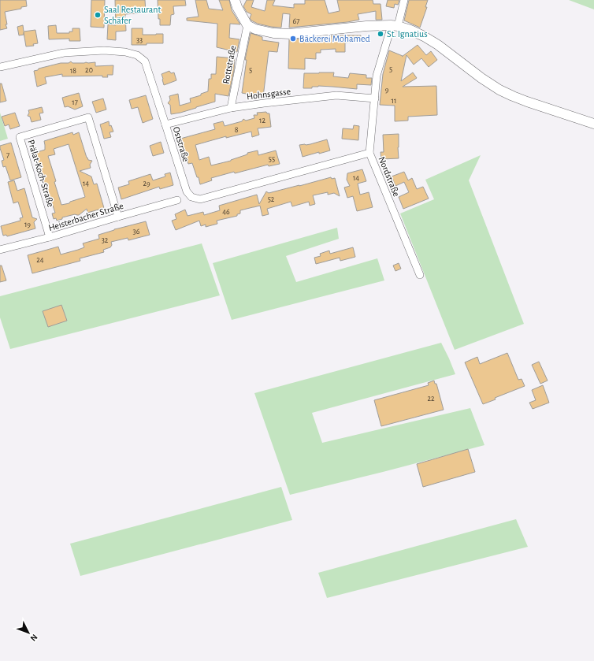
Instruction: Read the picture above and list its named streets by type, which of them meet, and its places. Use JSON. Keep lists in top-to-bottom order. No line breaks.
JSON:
{"streets":{"street":["Rottstraße","Hohnsgasse","Oststraße","Prälat-Koch-Straße","Nordstraße","Heisterbacher Straße"]},"crossings":[["Rottstraße","Hohnsgasse"],["Hohnsgasse","Oststraße"],["Hohnsgasse","Nordstraße"],["Oststraße","Nordstraße"],["Prälat-Koch-Straße","Heisterbacher Straße"]],"places":["Saal Restaurant Schäfer","St. Ignatius","Bäckerei Mohamed"],"house_numbers":["67","33","5","20","5","18","9","11","17","12","8","7","55","14","14","29","52","46","19","36","32","24","22"],"north":"bottom right"}
